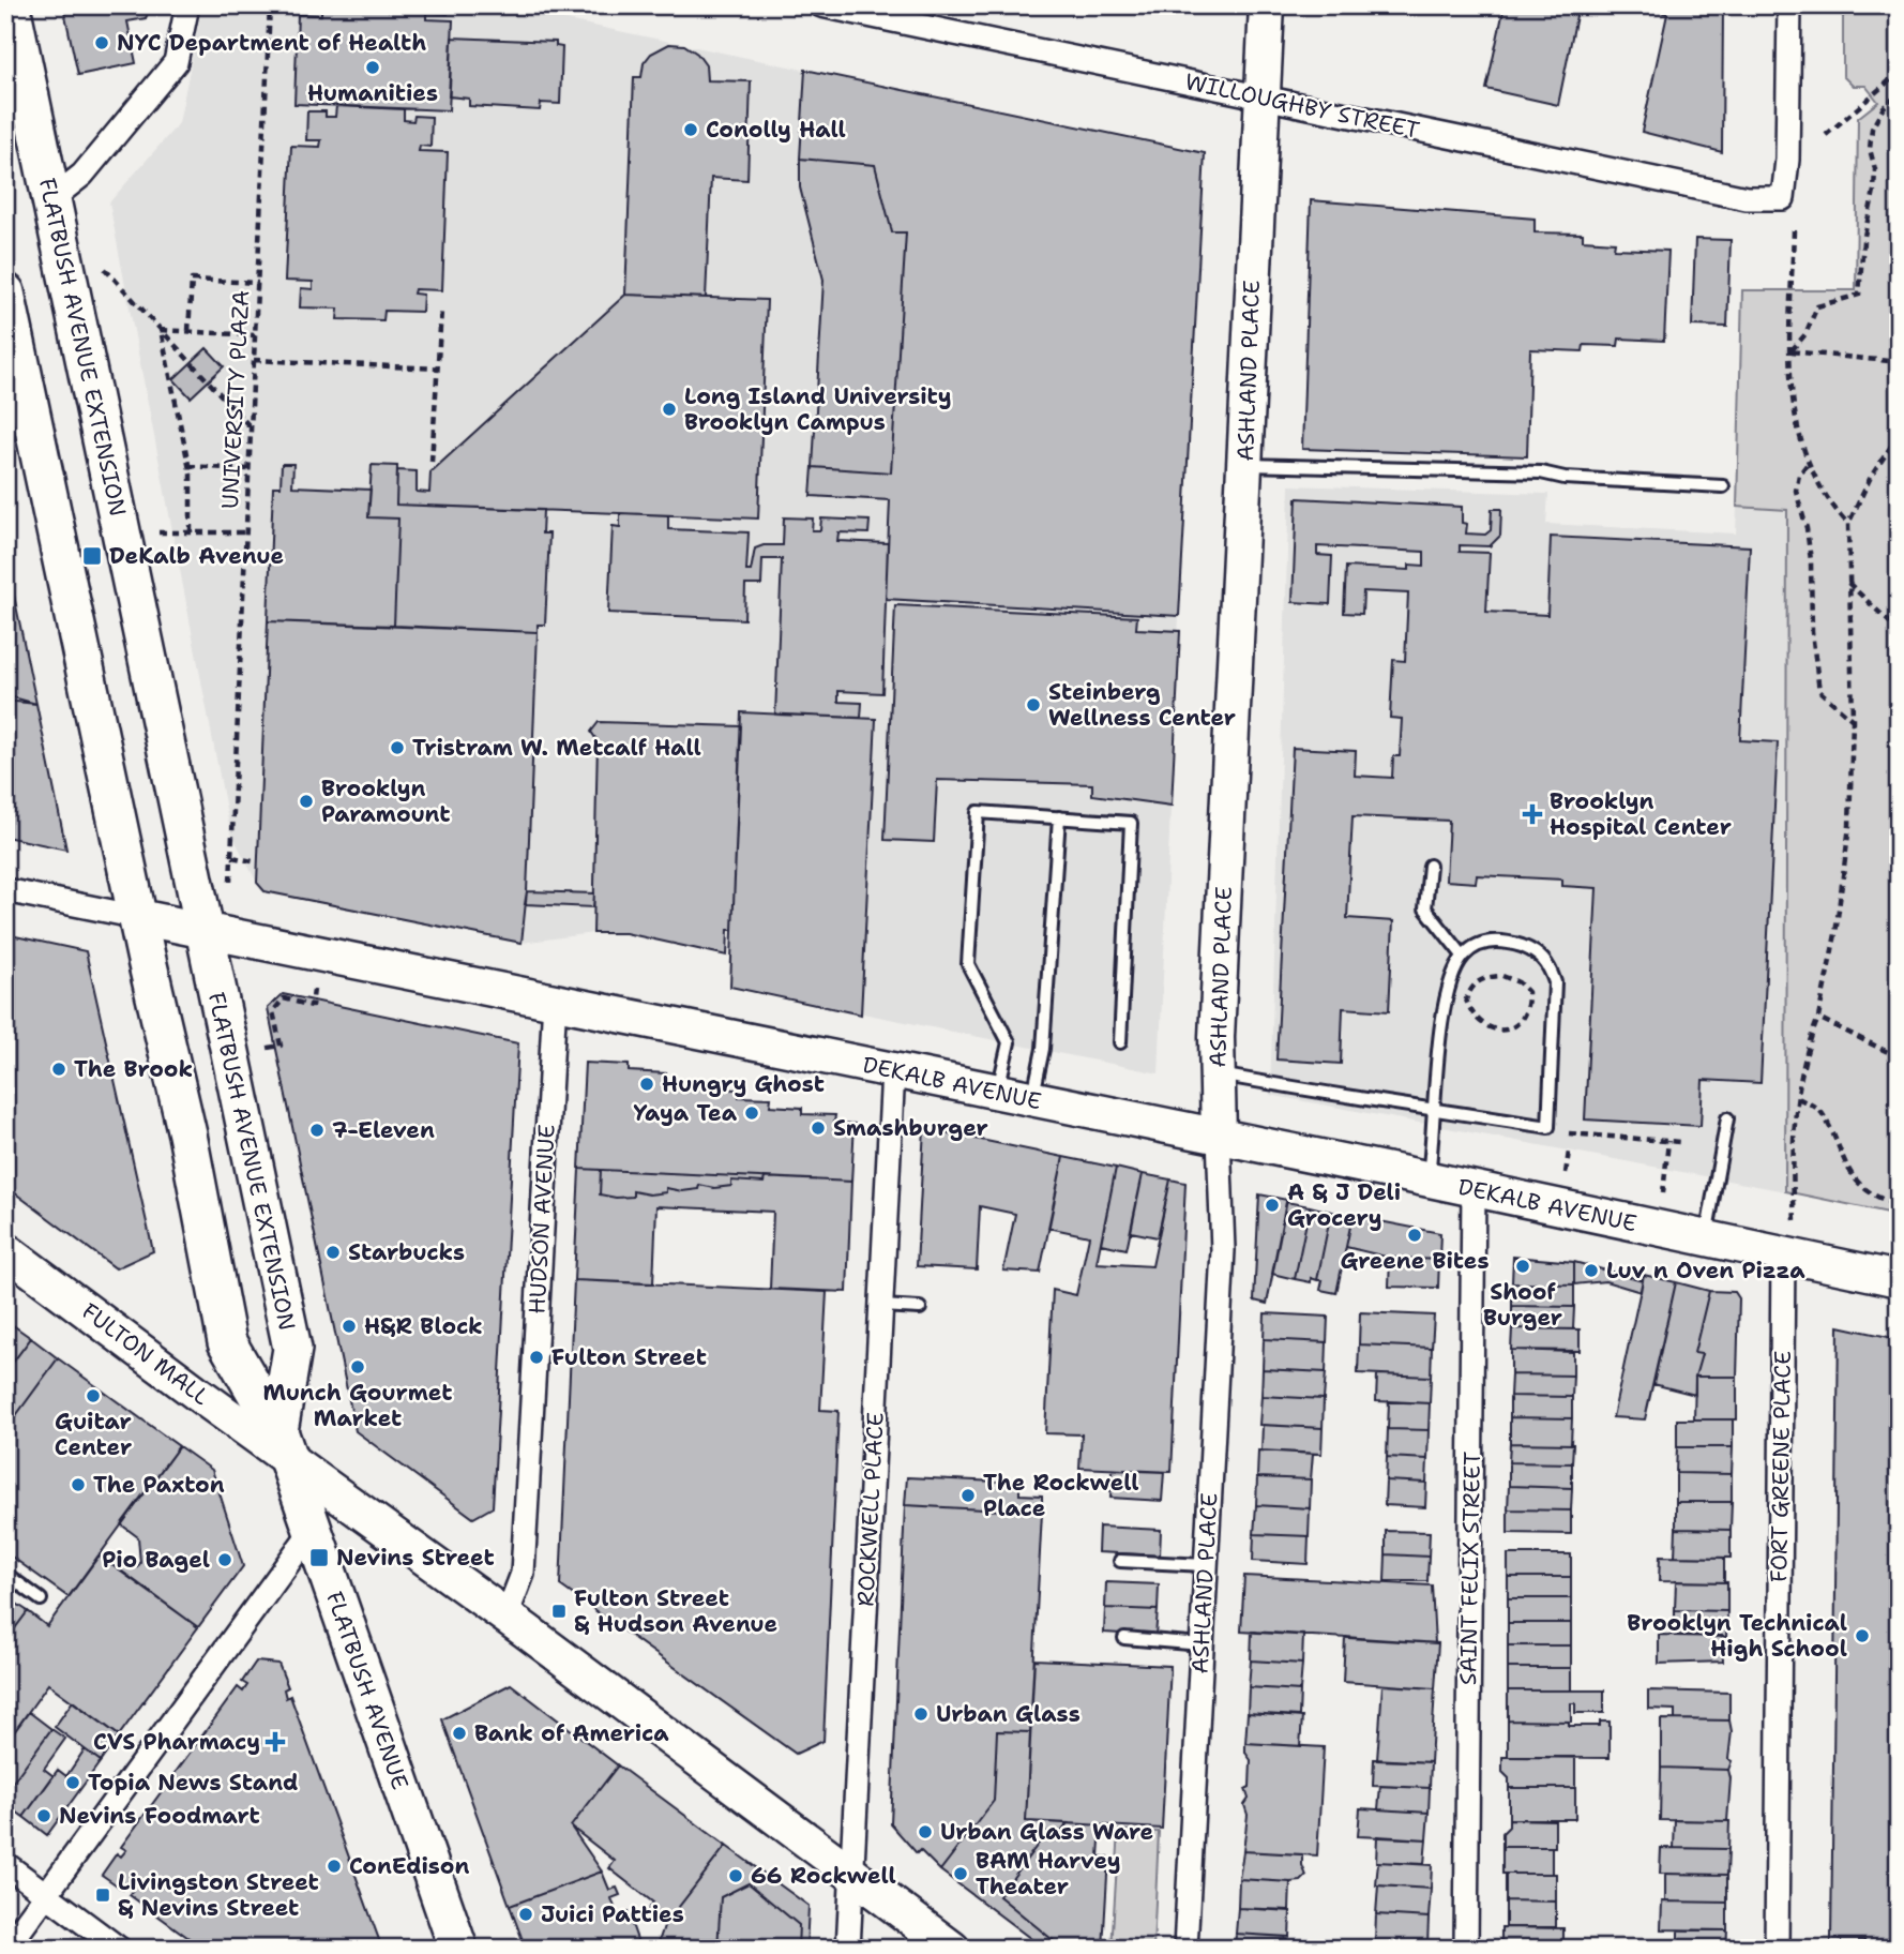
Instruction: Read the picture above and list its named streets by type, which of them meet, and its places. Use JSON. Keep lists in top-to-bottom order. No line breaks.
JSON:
{"streets":{"main road":["FLATBUSH AVENUE EXTENSION","ASHLAND PLACE","DEKALB AVENUE","FULTON MALL","FLATBUSH AVENUE"],"street":["WILLOUGHBY STREET","HUDSON AVENUE","FORT GREENE PLACE","ROCKWELL PLACE","SAINT FELIX STREET"],"path":["UNIVERSITY PLAZA"]},"crossings":[["WILLOUGHBY STREET","ASHLAND PLACE"],["FLATBUSH AVENUE EXTENSION","DEKALB AVENUE"],["FLATBUSH AVENUE EXTENSION","FULTON MALL"],["FLATBUSH AVENUE EXTENSION","FLATBUSH AVENUE"],["ASHLAND PLACE","DEKALB AVENUE"],["DEKALB AVENUE","HUDSON AVENUE"],["DEKALB AVENUE","FORT GREENE PLACE"],["DEKALB AVENUE","ROCKWELL PLACE"],["DEKALB AVENUE","SAINT FELIX STREET"],["FULTON MALL","FLATBUSH AVENUE"]],"places":{"other":["NYC Department of Health","Humanities","Conolly Hall","Long Island University Brooklyn Campus","Steinberg Wellness Center","Tristram W. Metcalf Hall","Brooklyn Paramount","The Brook","Hungry Ghost","Yaya Tea","Smashburger","7-Eleven","A & J Deli Grocery","Greene Bites","Starbucks","Shoof Burger","Luv n Oven Pizza","H&R Block","Fulton Street","Munch Gourmet Market","Guitar Center","The Paxton","The Rockwell Place","Pio Bagel","Brooklyn Technical High School","Urban Glass","Bank of America","Topia News Stand","Nevins Foodmart","Urban Glass Ware","ConEdison","BAM Harvey Theater","66 Rockwell","Juici Patties"],"transit":["DeKalb Avenue","Nevins Street","Fulton Street & Hudson Avenue","Livingston Street & Nevins Street"],"health":["Brooklyn Hospital Center","CVS Pharmacy"]}}
